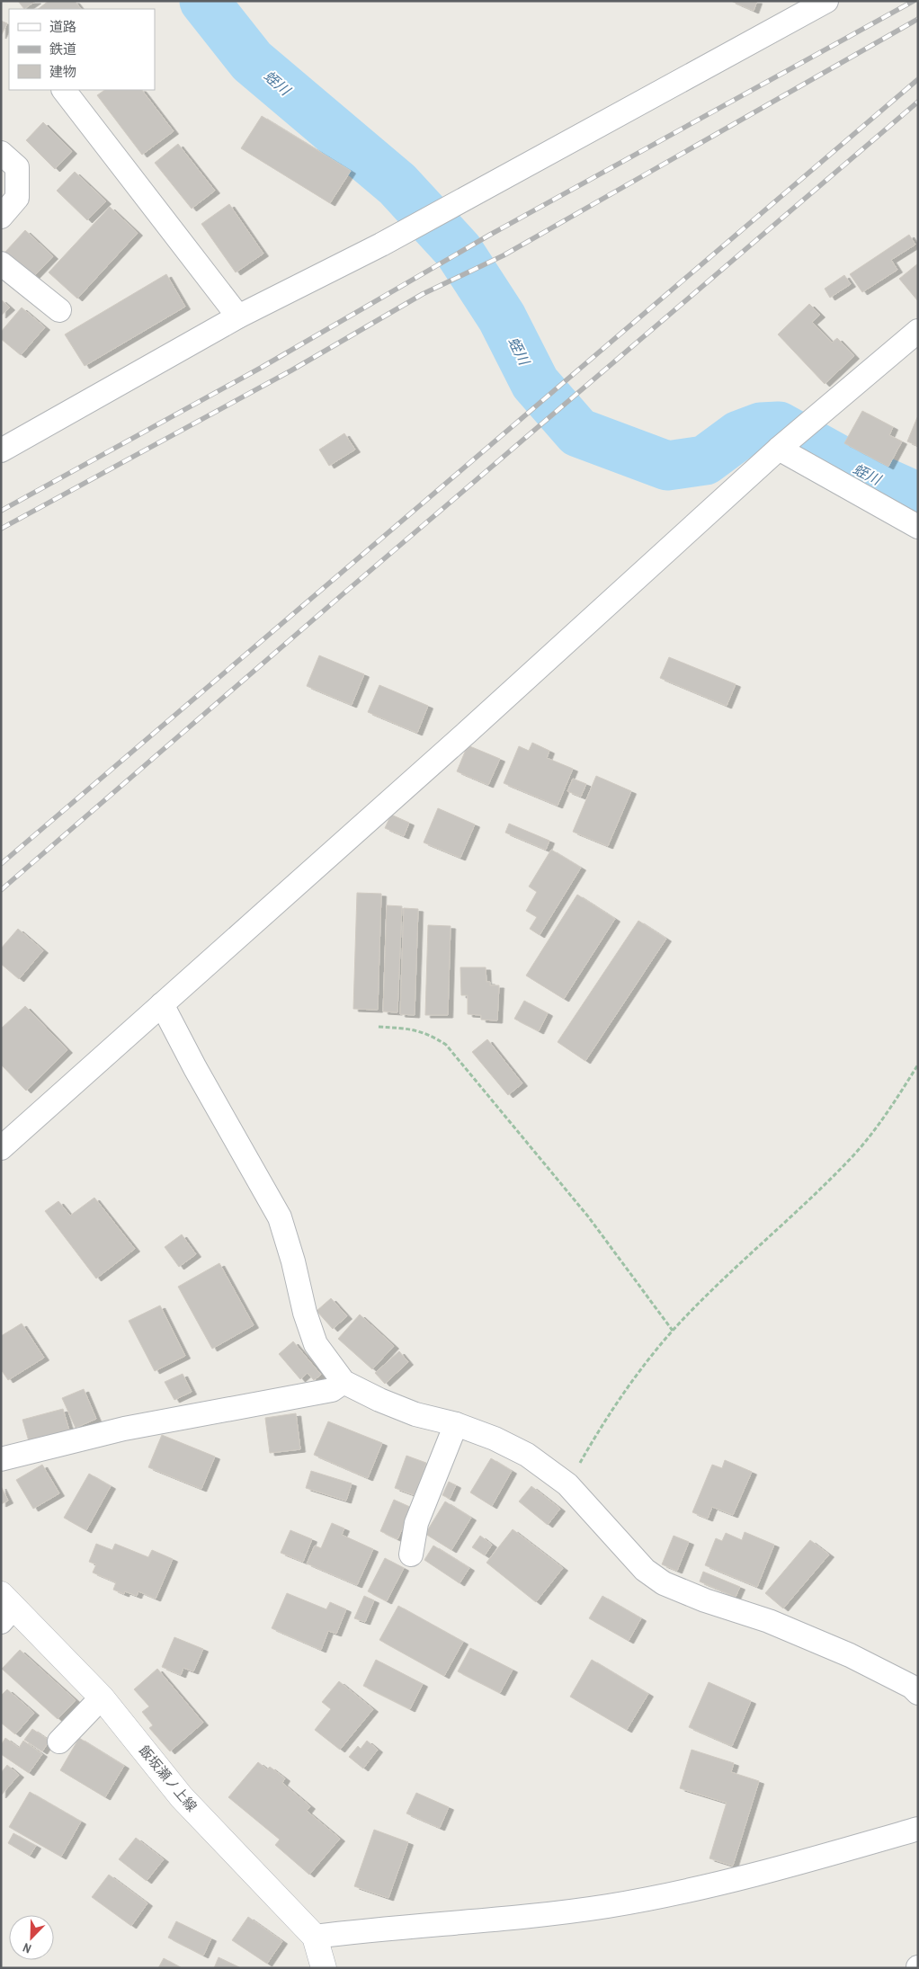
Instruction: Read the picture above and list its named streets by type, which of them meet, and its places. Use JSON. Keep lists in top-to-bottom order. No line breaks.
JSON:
{"streets":{"main road":["飯坂瀬ノ上線"]},"water":["蛭川"],"legend":["道路","鉄道","建物"],"north":"bottom left"}
